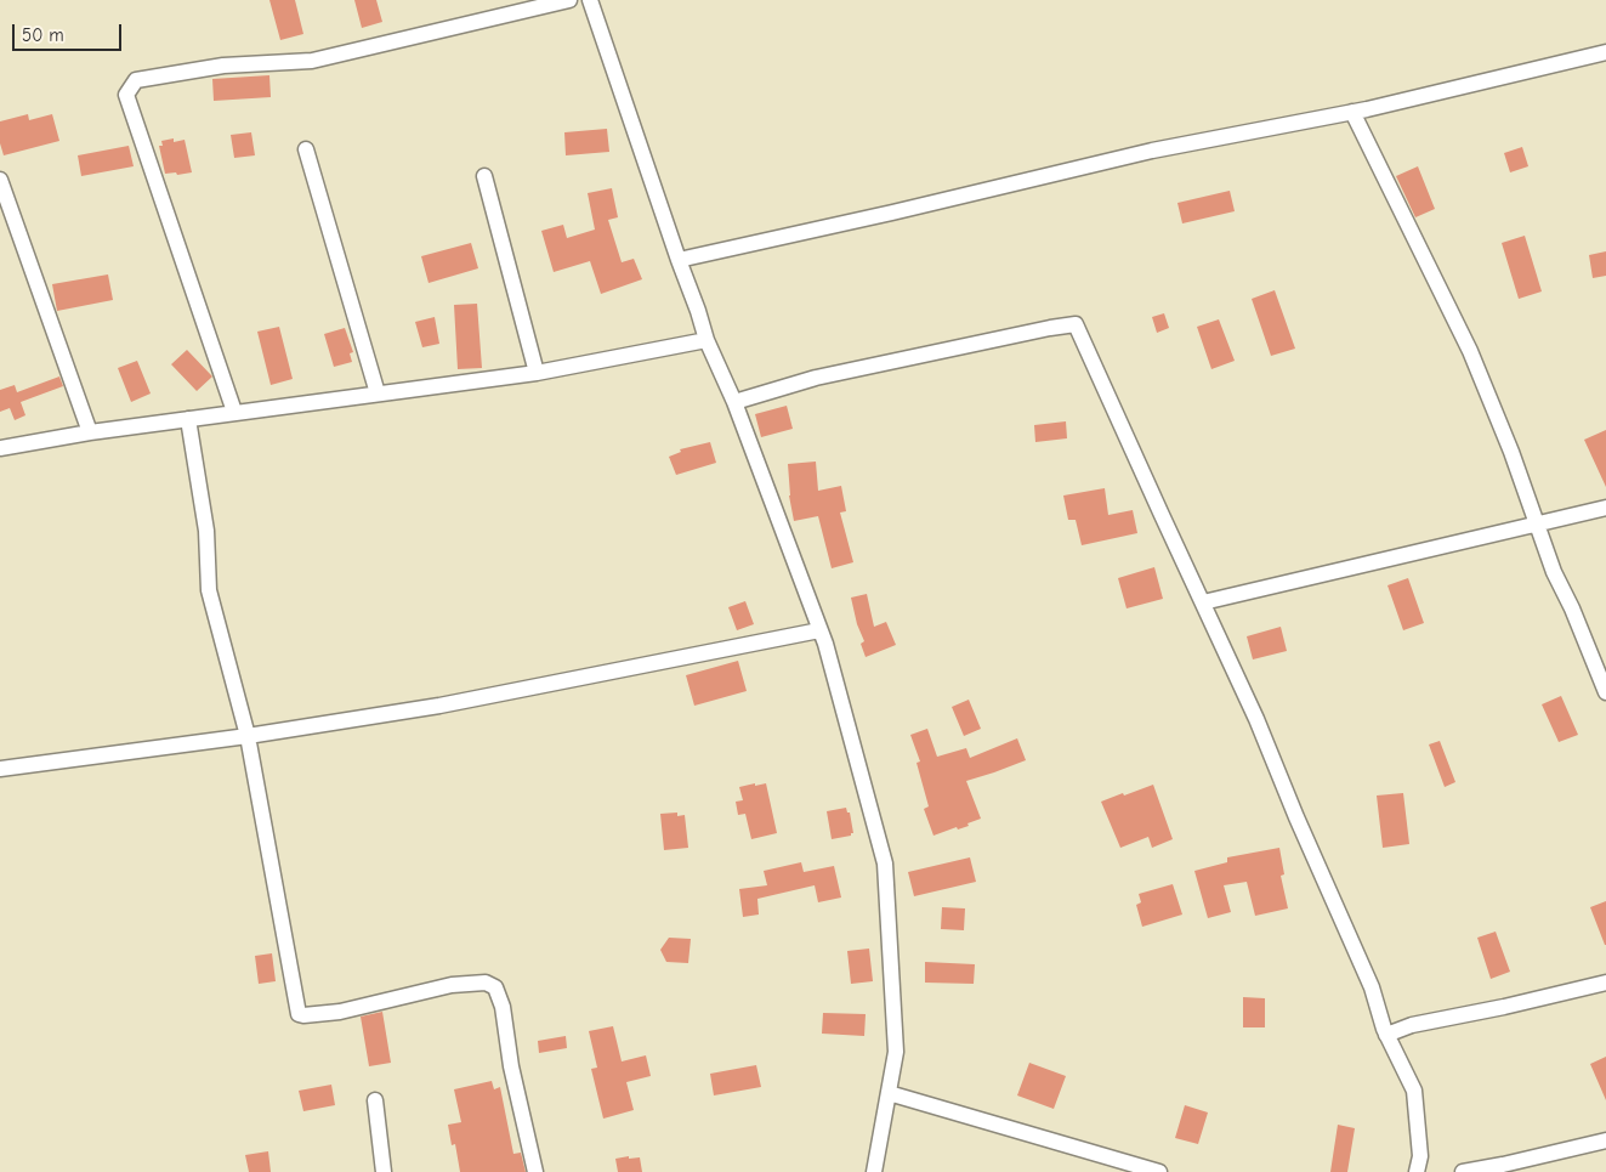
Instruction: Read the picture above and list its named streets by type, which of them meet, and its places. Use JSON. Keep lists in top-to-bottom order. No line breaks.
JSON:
{"scale_bar":"50 m"}
